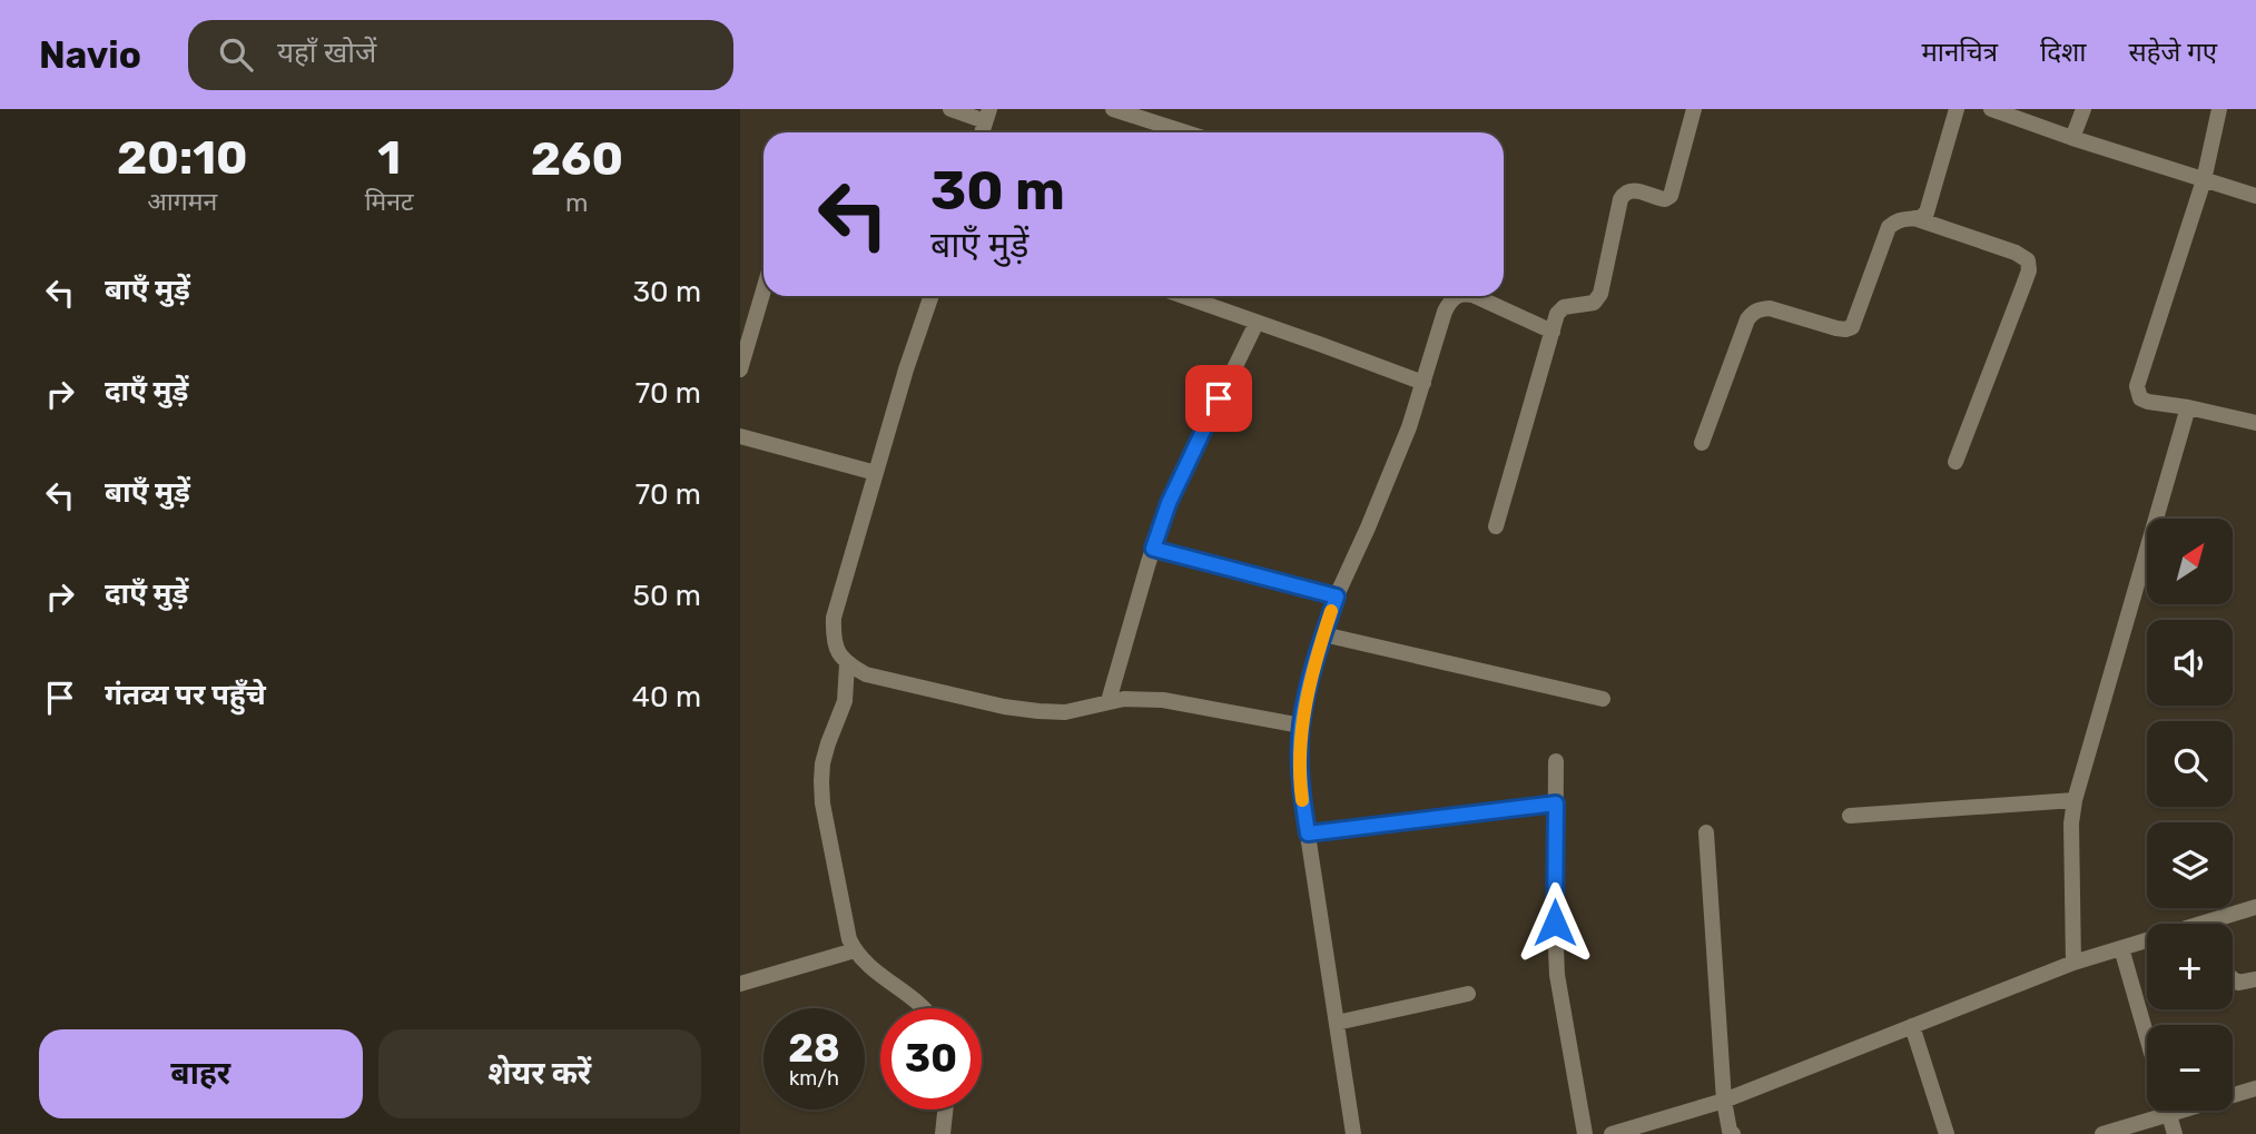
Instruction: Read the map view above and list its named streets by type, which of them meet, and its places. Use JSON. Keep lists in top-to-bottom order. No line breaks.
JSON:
{"north":"top right","page":{"header":"Navio","search":"यहाँ खोजें","nav":["मानचित्र","दिशा","सहेजे गए"],"eta":["20:10","आगमन","1","मिनट","260","m"],"turn":["30 m","बाएँ मुड़ें"],"list":[{"name":"बाएँ मुड़ें","value":"30 m"},{"name":"दाएँ मुड़ें","value":"70 m"},{"name":"बाएँ मुड़ें","value":"70 m"},{"name":"दाएँ मुड़ें","value":"50 m"},{"name":"गंतव्य पर पहुँचे","value":"40 m"}],"map_buttons":["+","−"],"speed":"28 km/h","limit":"30","buttons":["बाहर","शेयर करें"]}}
